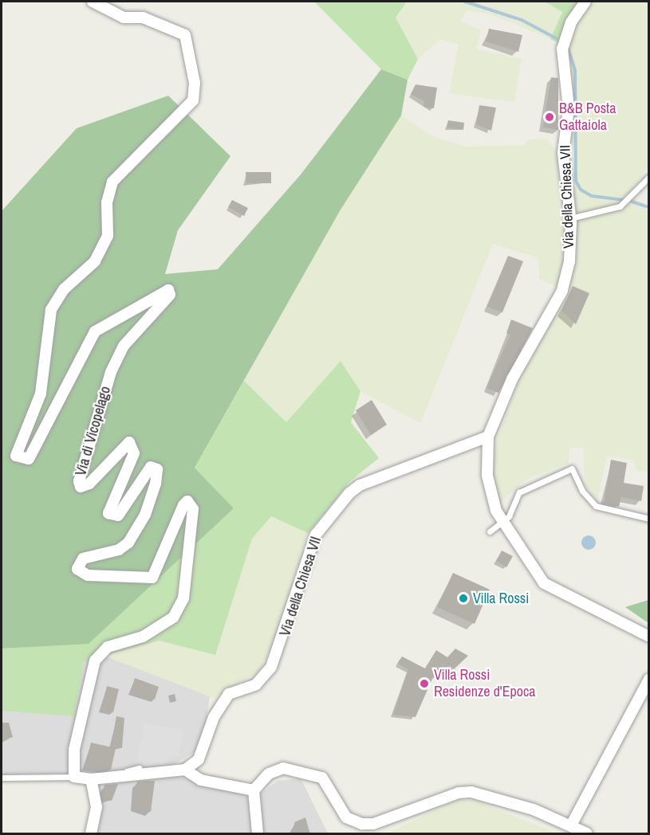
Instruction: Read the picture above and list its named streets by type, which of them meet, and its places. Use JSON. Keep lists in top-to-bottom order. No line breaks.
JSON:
{"streets":{"street":["Via della Chiesa VII","Via di Vicopelago"]},"places":["B&B Posta Gattaiola","Villa Rossi","Villa Rossi Residenze d'Epoca"]}
